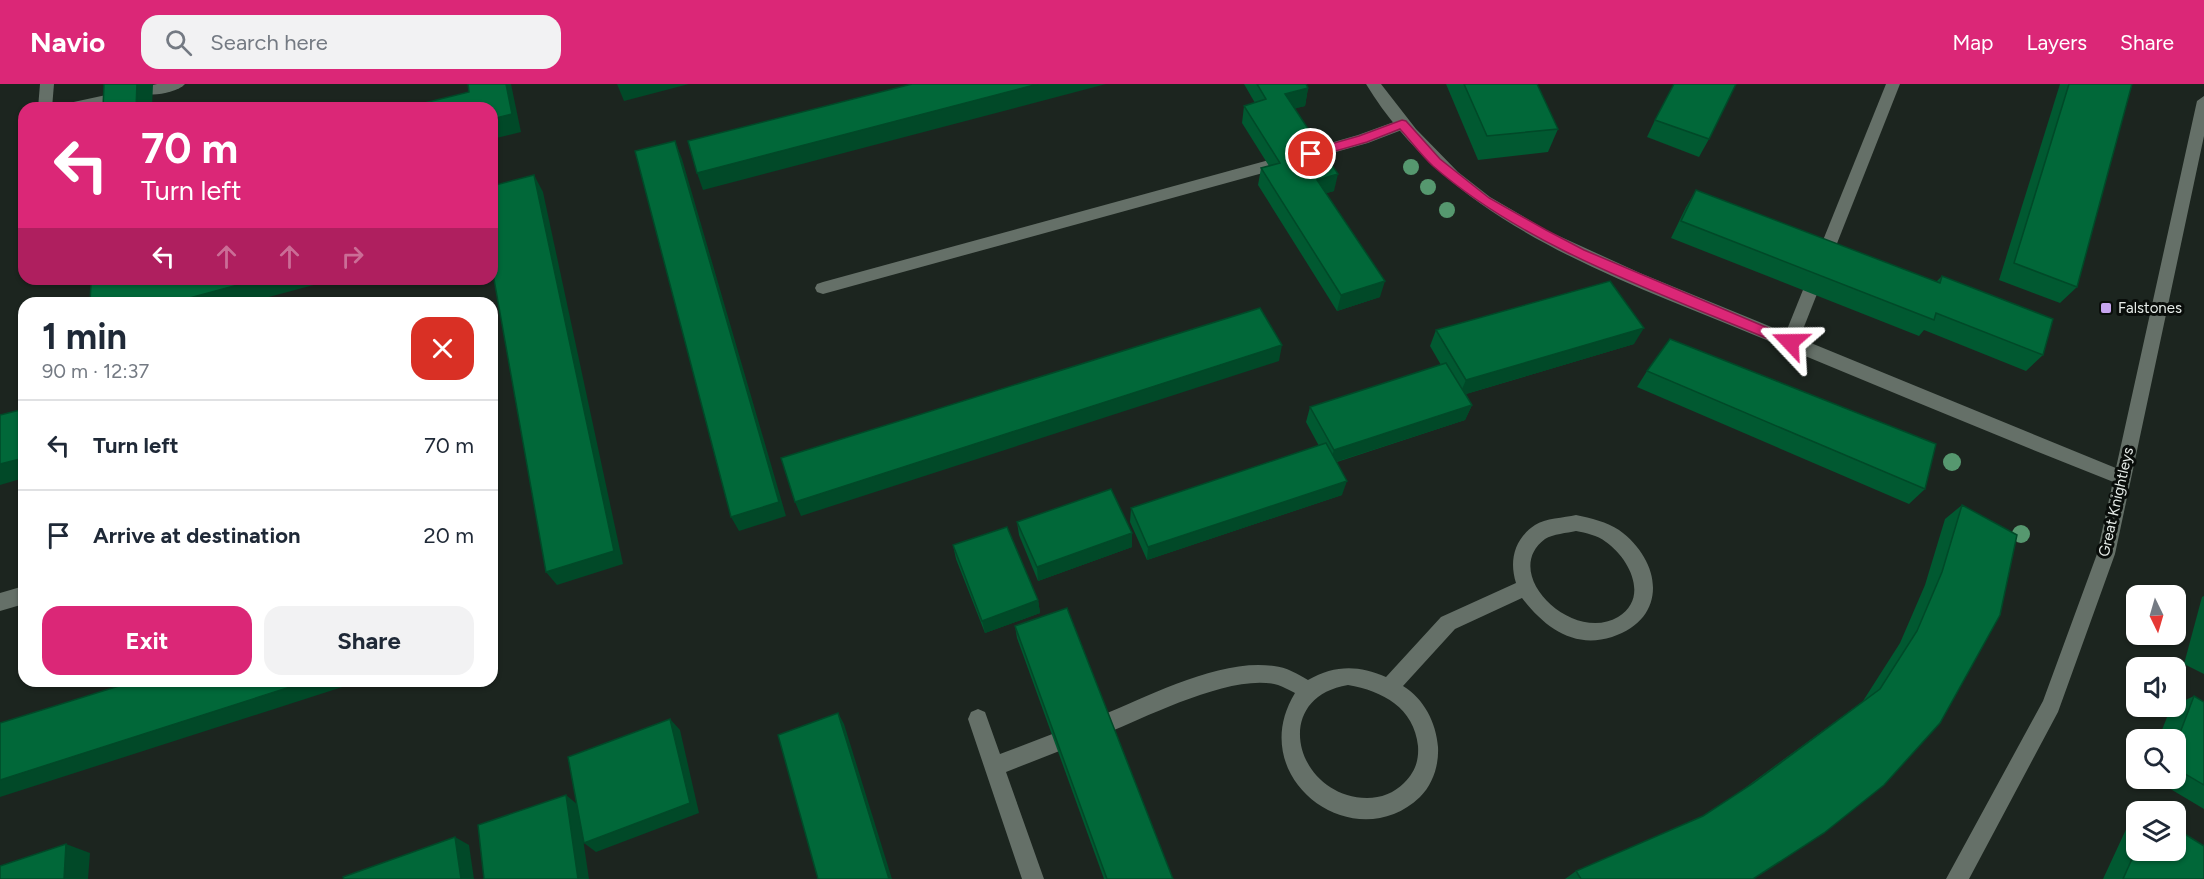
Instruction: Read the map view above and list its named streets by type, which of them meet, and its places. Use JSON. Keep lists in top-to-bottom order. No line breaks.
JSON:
{"streets":{"street":["Great Knightleys"]},"places":{"transit":["Falstones"]},"north":"bottom","page":{"header":"Navio","search":"Search here","nav":["Map","Layers","Share"],"turn":["70 m","Turn left"],"heading":["1 min","90 m · 12:37"],"list":[{"name":"Turn left","value":"70 m"},{"name":"Arrive at destination","value":"20 m"}],"buttons":["Exit","Share"]}}
